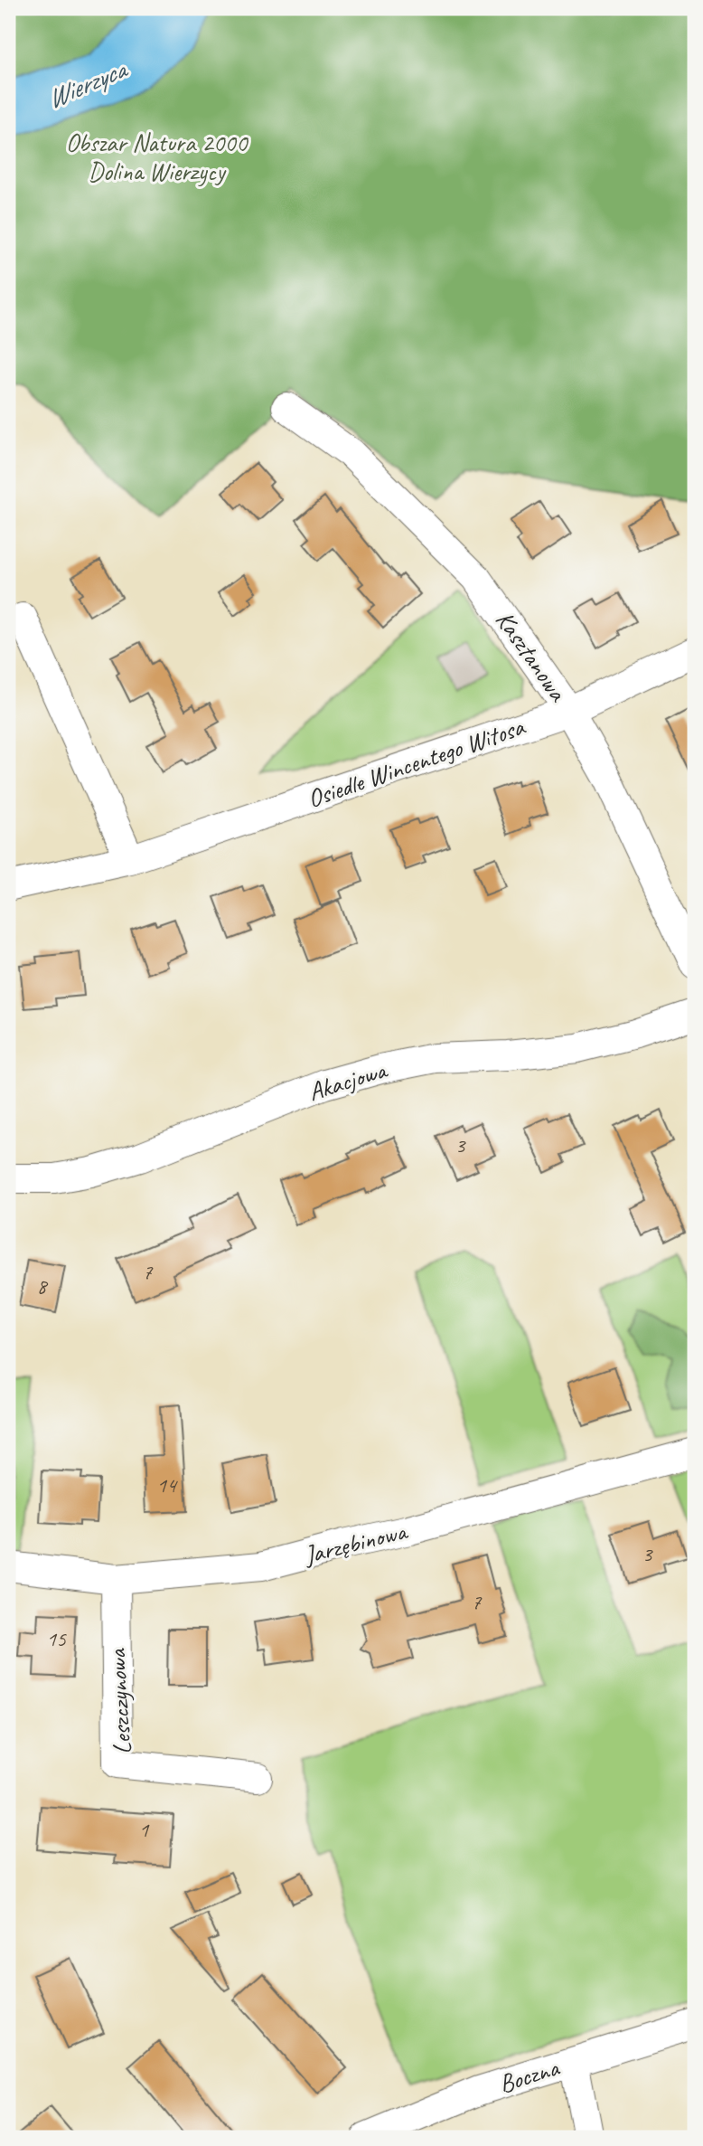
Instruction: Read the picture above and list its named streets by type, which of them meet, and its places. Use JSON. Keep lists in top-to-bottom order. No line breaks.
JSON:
{"streets":{"street":["Kasztanowa","Osiedle Wincentego Witosa","Akacjowa","Jarzębinowa","Leszczynowa","Boczna"]},"crossings":[["Kasztanowa","Osiedle Wincentego Witosa"],["Jarzębinowa","Leszczynowa"]],"water":["Wierzyca"],"parks":["Obszar Natura 2000 Dolina Wierzycy"],"house_numbers":["3","7","8","14","3","7","15","1"]}
